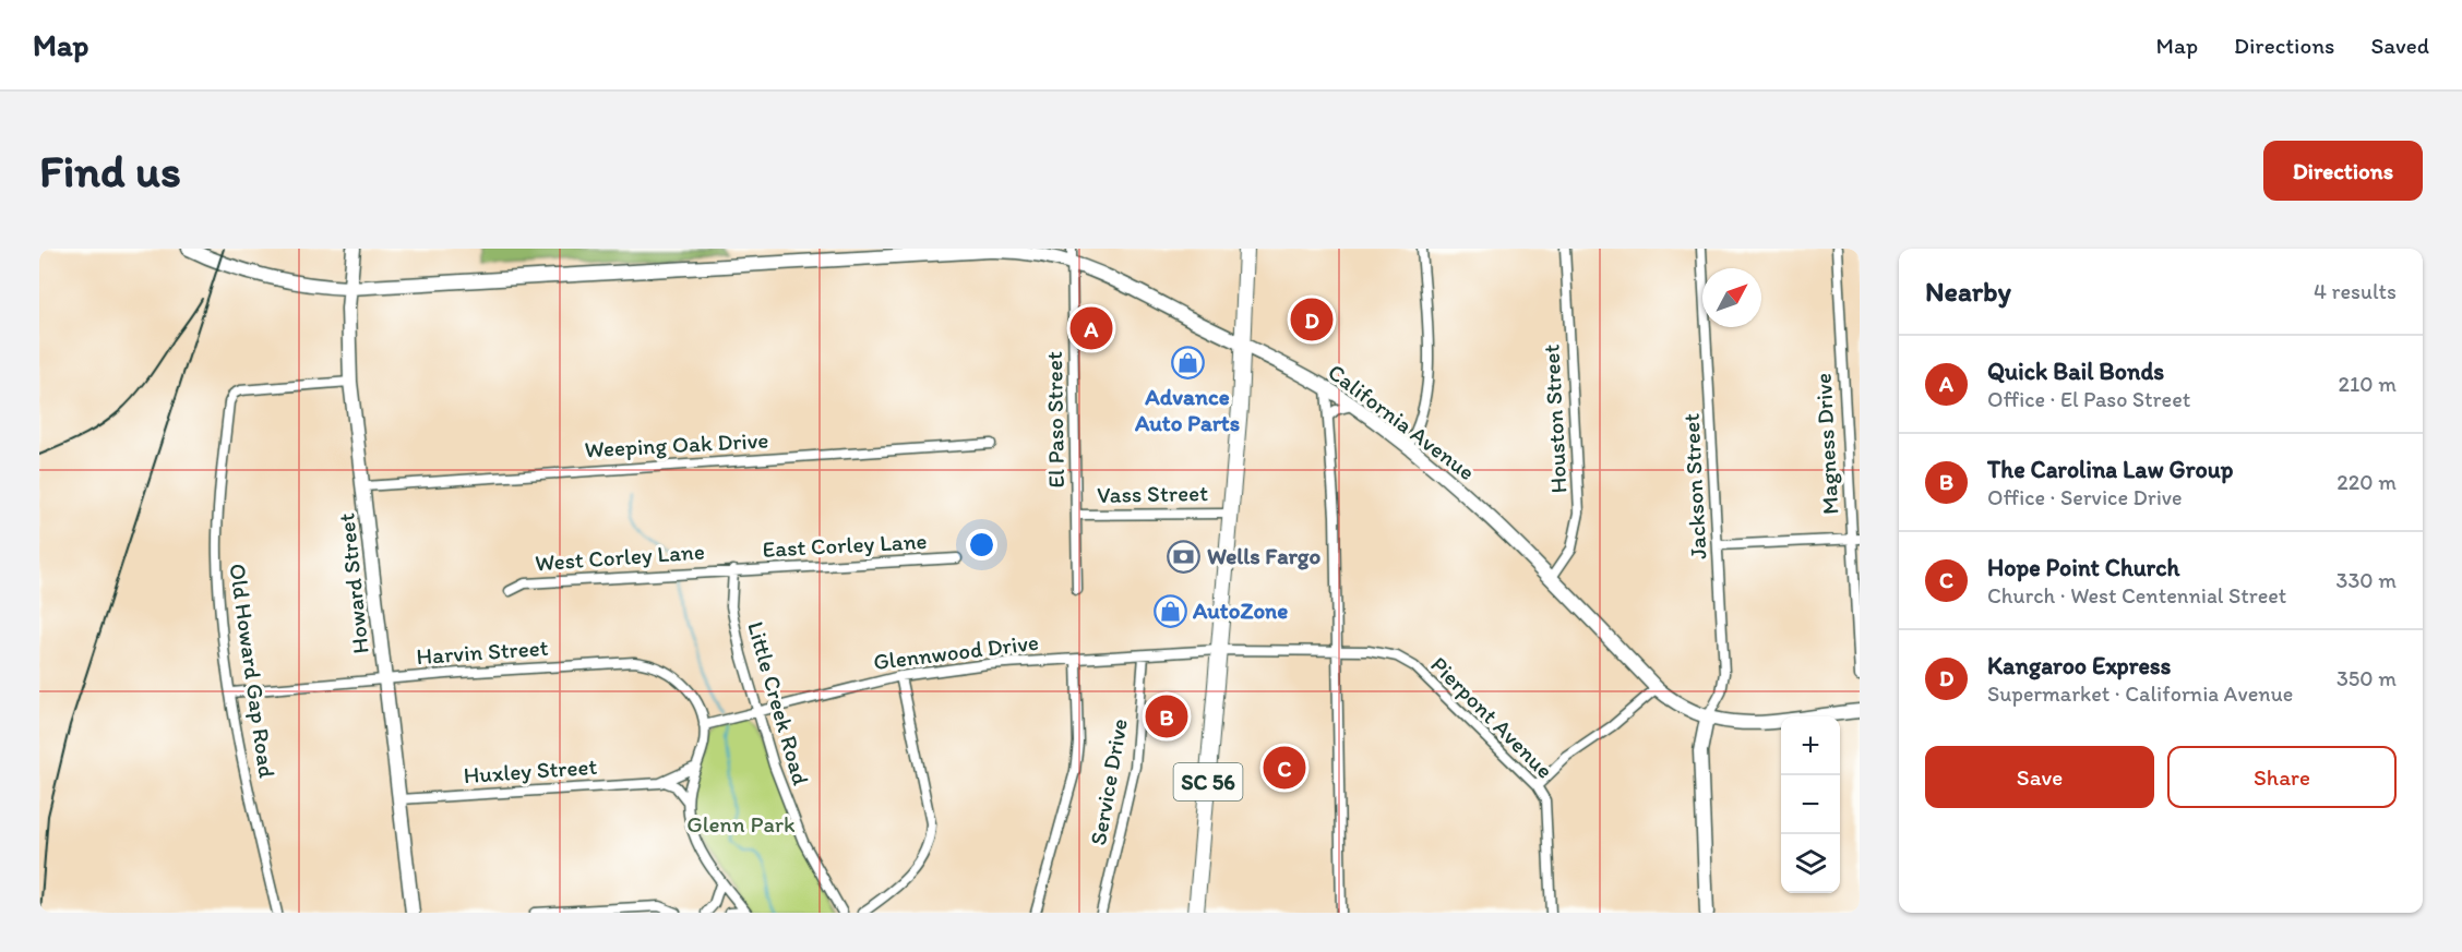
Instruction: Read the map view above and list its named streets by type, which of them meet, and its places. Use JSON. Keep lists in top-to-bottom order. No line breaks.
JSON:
{"streets":{"main road":["California Avenue","Howard Street","SC 56"],"street":["Houston Street","El Paso Street","Magness Drive","Weeping Oak Drive","Jackson Street","Vass Street","East Corley Lane","West Corley Lane","Harvin Street","Glennwood Drive","Old Howard Gap Road","Little Creek Road","Pierpont Avenue","Huxley Street","Service Drive"]},"crossings":[["Houston Street","California Avenue"],["El Paso Street","California Avenue"],["El Paso Street","Vass Street"],["California Avenue","Jackson Street"],["California Avenue","Howard Street"],["California Avenue","SC 56"],["Weeping Oak Drive","Howard Street"],["Vass Street","SC 56"],["East Corley Lane","West Corley Lane"],["East Corley Lane","Little Creek Road"],["West Corley Lane","Little Creek Road"],["Howard Street","Harvin Street"],["Howard Street","Old Howard Gap Road"],["Howard Street","Huxley Street"],["Harvin Street","Glennwood Drive"],["Harvin Street","Old Howard Gap Road"],["Glennwood Drive","Little Creek Road"],["Glennwood Drive","Pierpont Avenue"],["Glennwood Drive","Service Drive"],["Glennwood Drive","SC 56"],["Pierpont Avenue","SC 56"]],"parks":["Glenn Park"],"places":{"shop":["Advance Auto Parts","AutoZone"],"bank":["Wells Fargo"]},"north":"top right","page":{"header":"Map","nav":["Map","Directions","Saved"],"buttons":["Directions",["Save","Share"]],"title":"Find us","heading":["Nearby","4 results"],"pins":["D","A","B","C"],"list":[{"mark":"A","name":"Quick Bail Bonds","note":"Office · El Paso Street","value":"210 m"},{"mark":"B","name":"The Carolina Law Group","note":"Office · Service Drive","value":"220 m"},{"mark":"C","name":"Hope Point Church","note":"Church · West Centennial Street","value":"330 m"},{"mark":"D","name":"Kangaroo Express","note":"Supermarket · California Avenue","value":"350 m"}],"map_buttons":["+","−"]}}
